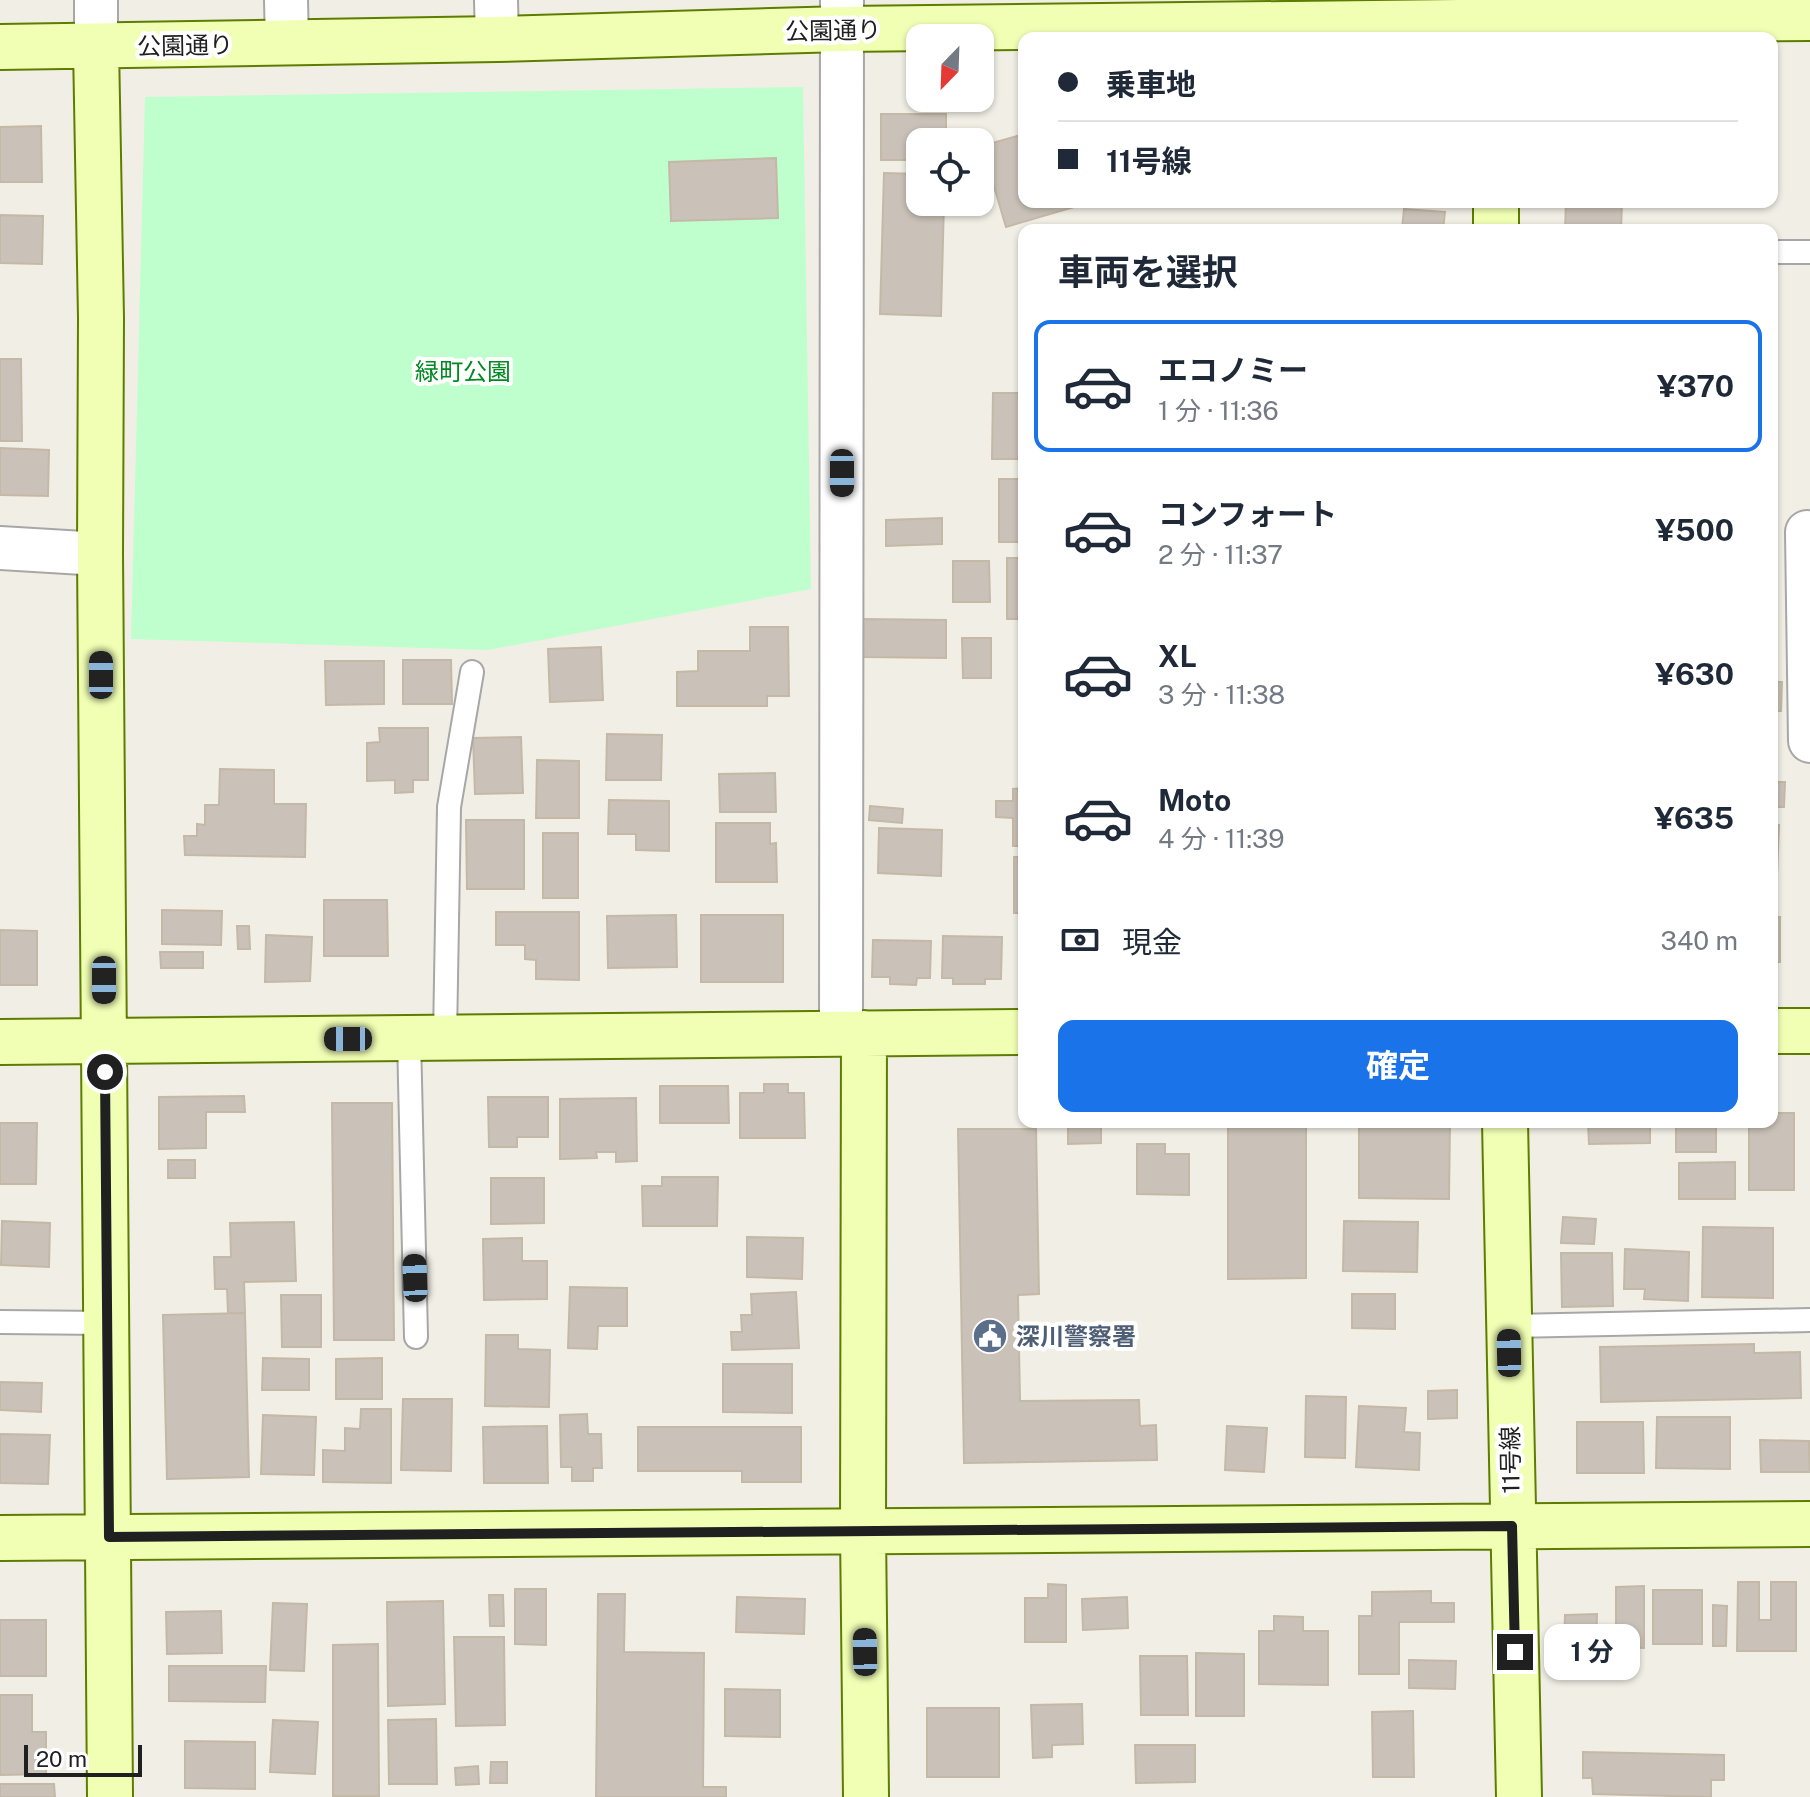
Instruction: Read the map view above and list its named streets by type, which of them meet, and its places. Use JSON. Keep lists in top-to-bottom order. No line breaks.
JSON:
{"streets":{"street":["公園通り","11号線"]},"parks":["緑町公園"],"places":{"public building":["深川警察署"]},"scale_bar":"20 m","north":"bottom left","page":{"banner":["乗車地","11号線"],"heading":"車両を選択","list":[{"name":"エコノミー","note":"1 分 · 11:36","value":"¥370"},{"name":"コンフォート","note":"2 分 · 11:37","value":"¥500"},{"name":"XL","note":"3 分 · 11:38","value":"¥630"},{"name":"Moto","note":"4 分 · 11:39","value":"¥635"}],"pay":["現金","340 m"],"buttons":"確定","bubble":"1 分","scale":"20 m"}}
